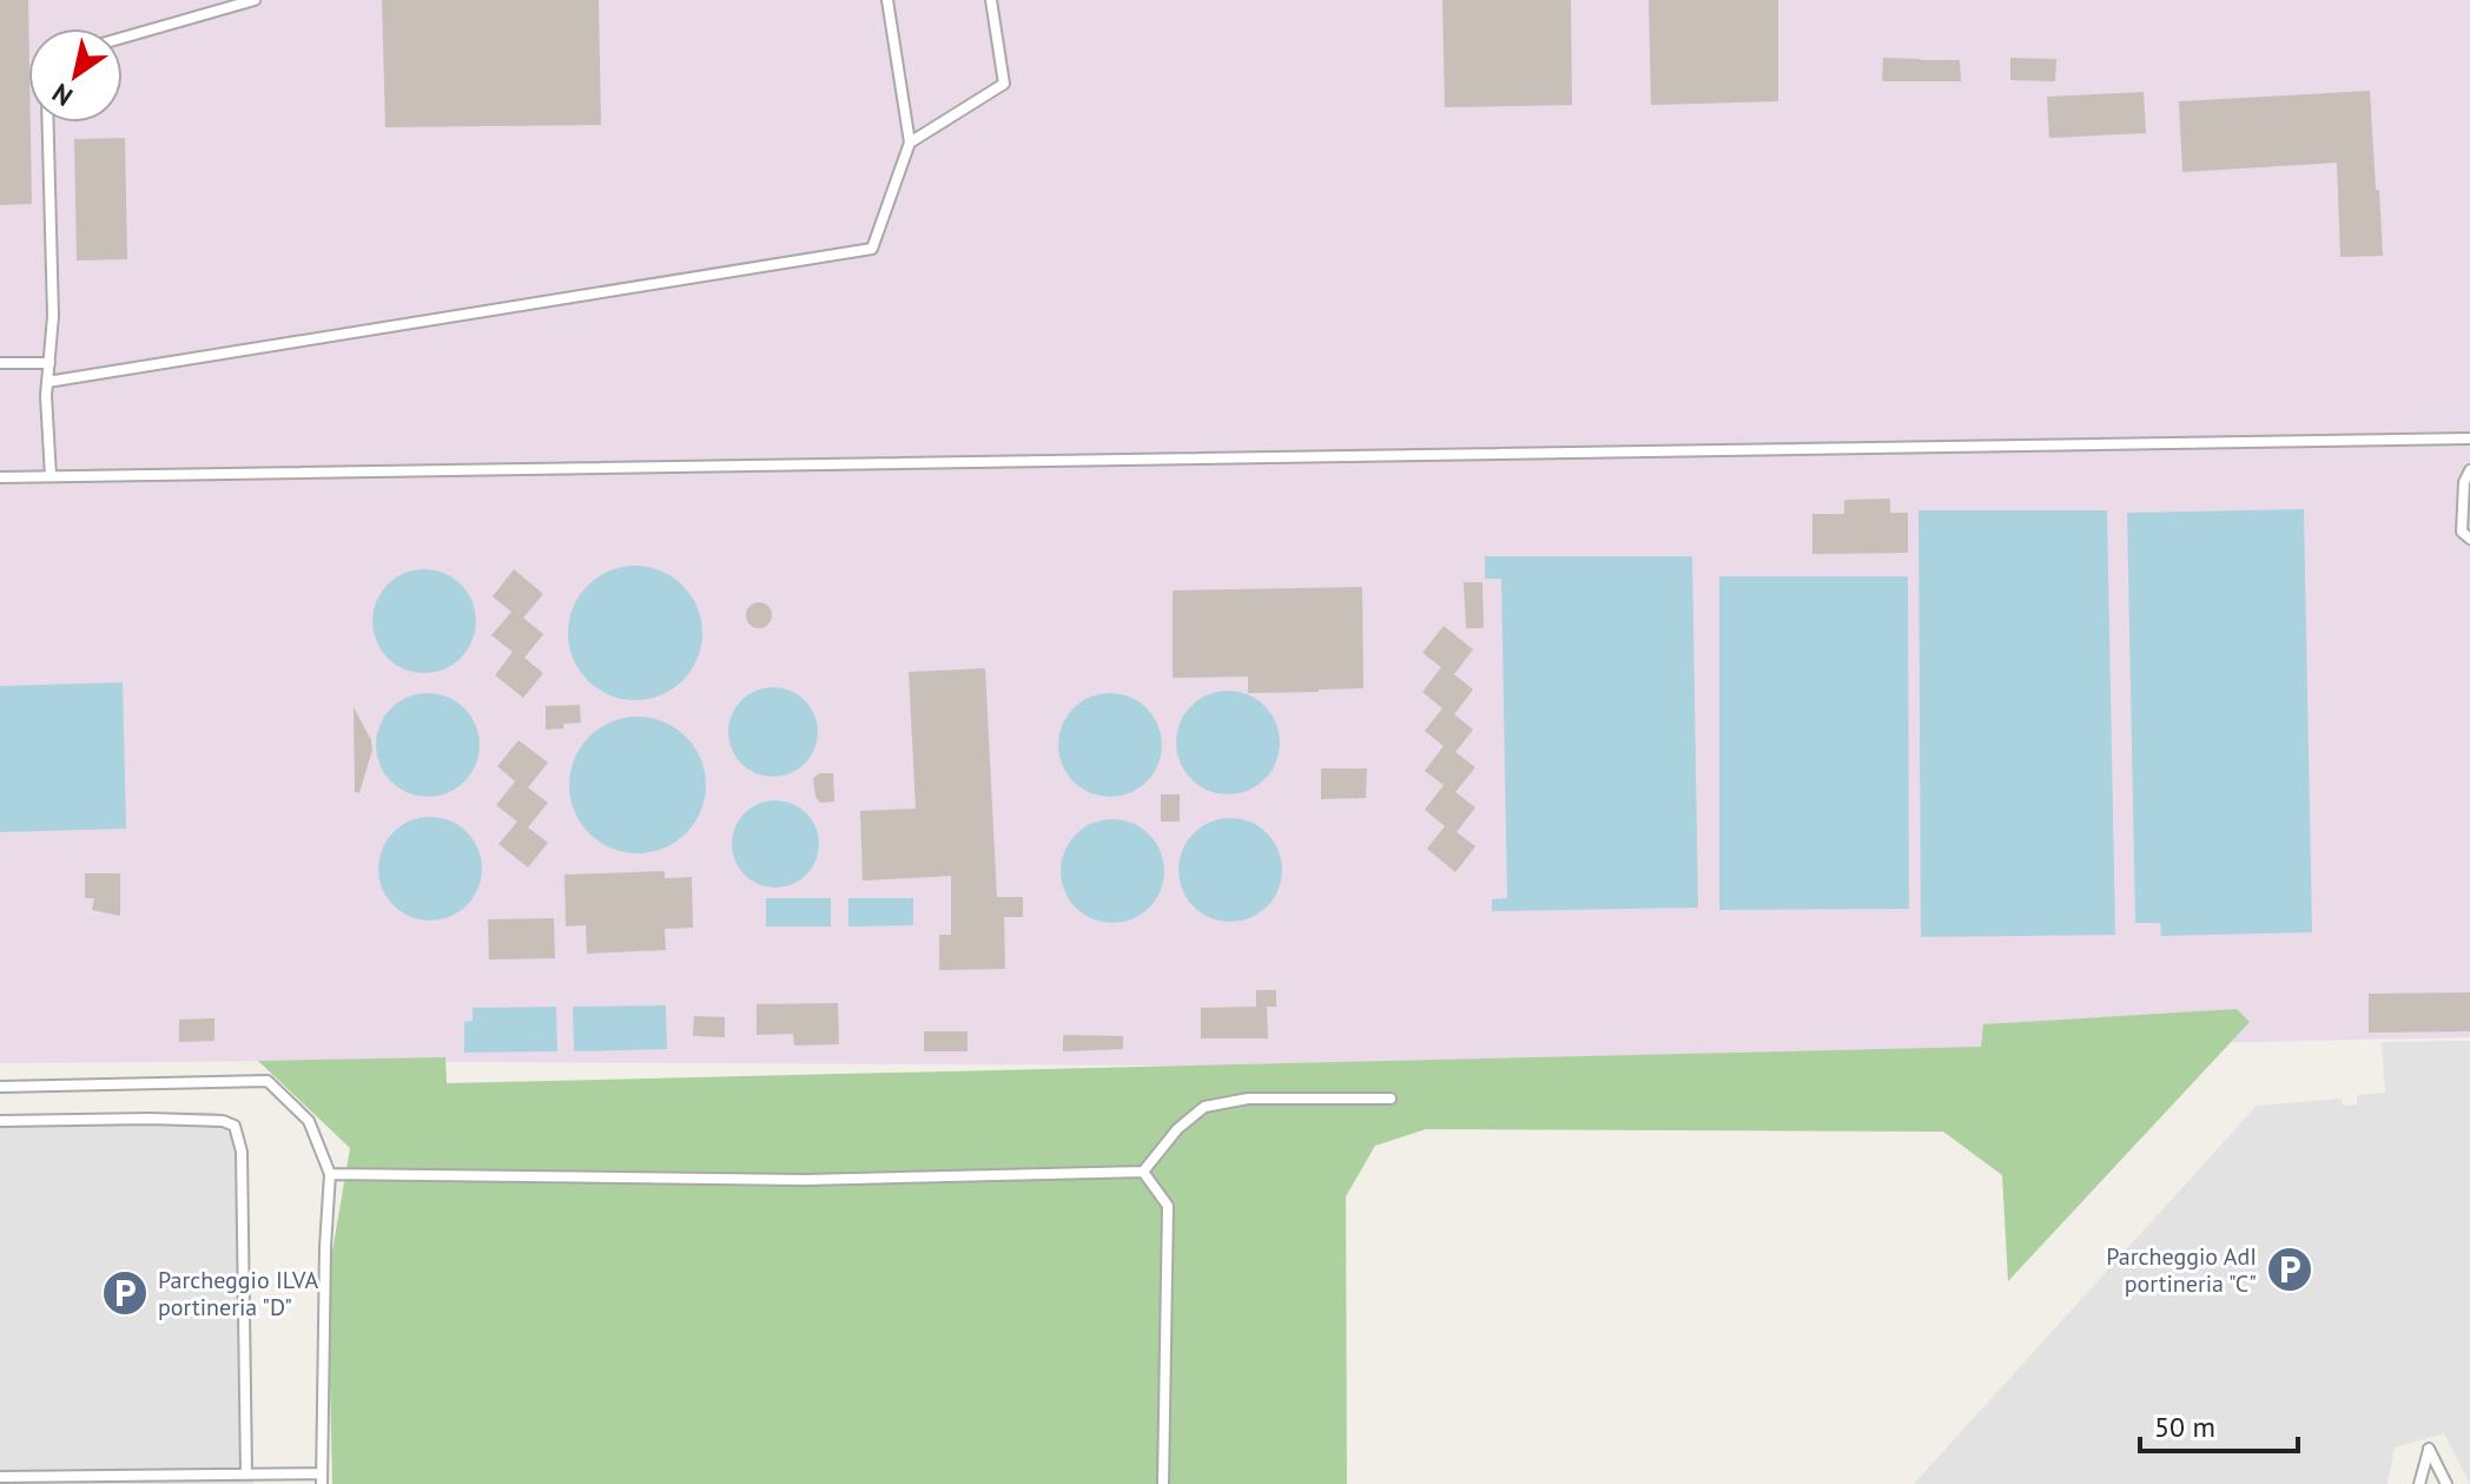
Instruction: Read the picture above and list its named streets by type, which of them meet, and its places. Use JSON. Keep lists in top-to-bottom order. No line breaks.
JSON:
{"places":{"parking":["Parcheggio AdI portineria \"C\"","Parcheggio ILVA portineria \"D\""]},"scale_bar":"50 m","north":"bottom left"}
